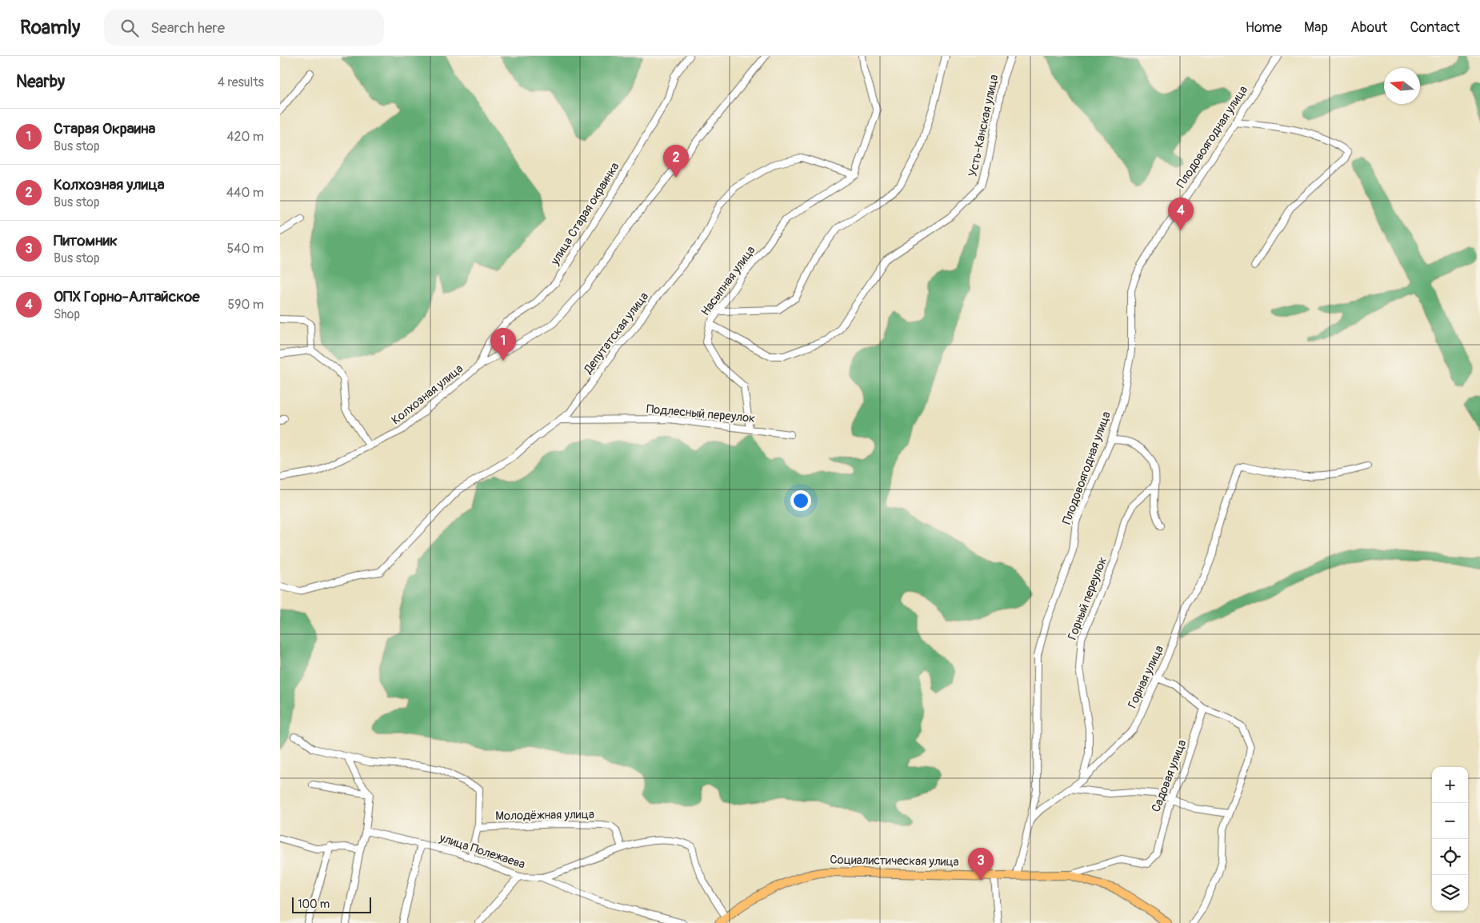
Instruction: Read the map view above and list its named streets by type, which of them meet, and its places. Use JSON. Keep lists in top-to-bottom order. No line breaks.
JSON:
{"streets":{"main road":["Социалистическая улица"],"street":["Усть-Канская улица","Плодовоягодная улица","улица Старая окраинка","Насыпная улица","Депутатская улица","Колхозная улица","Подлесный переулок","Горный переулок","Горная улица","Садовая улица","Молодёжная улица","улица Полежаева"]},"crossings":[["Усть-Канская улица","Насыпная улица"],["Плодовоягодная улица","Горная улица"],["Плодовоягодная улица","Социалистическая улица"],["улица Старая окраинка","Колхозная улица"],["Насыпная улица","Депутатская улица"],["Насыпная улица","Подлесный переулок"],["Депутатская улица","Подлесный переулок"],["Горный переулок","Горная улица"],["Садовая улица","Социалистическая улица"]],"scale_bar":"100 m","north":"left","page":{"header":"Roamly","search":"Search here","nav":["Home","Map","About","Contact"],"heading":["Nearby","4 results"],"list":[{"mark":"1","name":"Старая Окраина","note":"Bus stop","value":"420 m"},{"mark":"2","name":"Колхозная улица","note":"Bus stop","value":"440 m"},{"mark":"3","name":"Питомник","note":"Bus stop","value":"540 m"},{"mark":"4","name":"ОПХ Горно-Алтайское","note":"Shop","value":"590 m"}],"pins":["2","4","1","3"],"map_buttons":["+","−"],"scale":"100 m"}}
